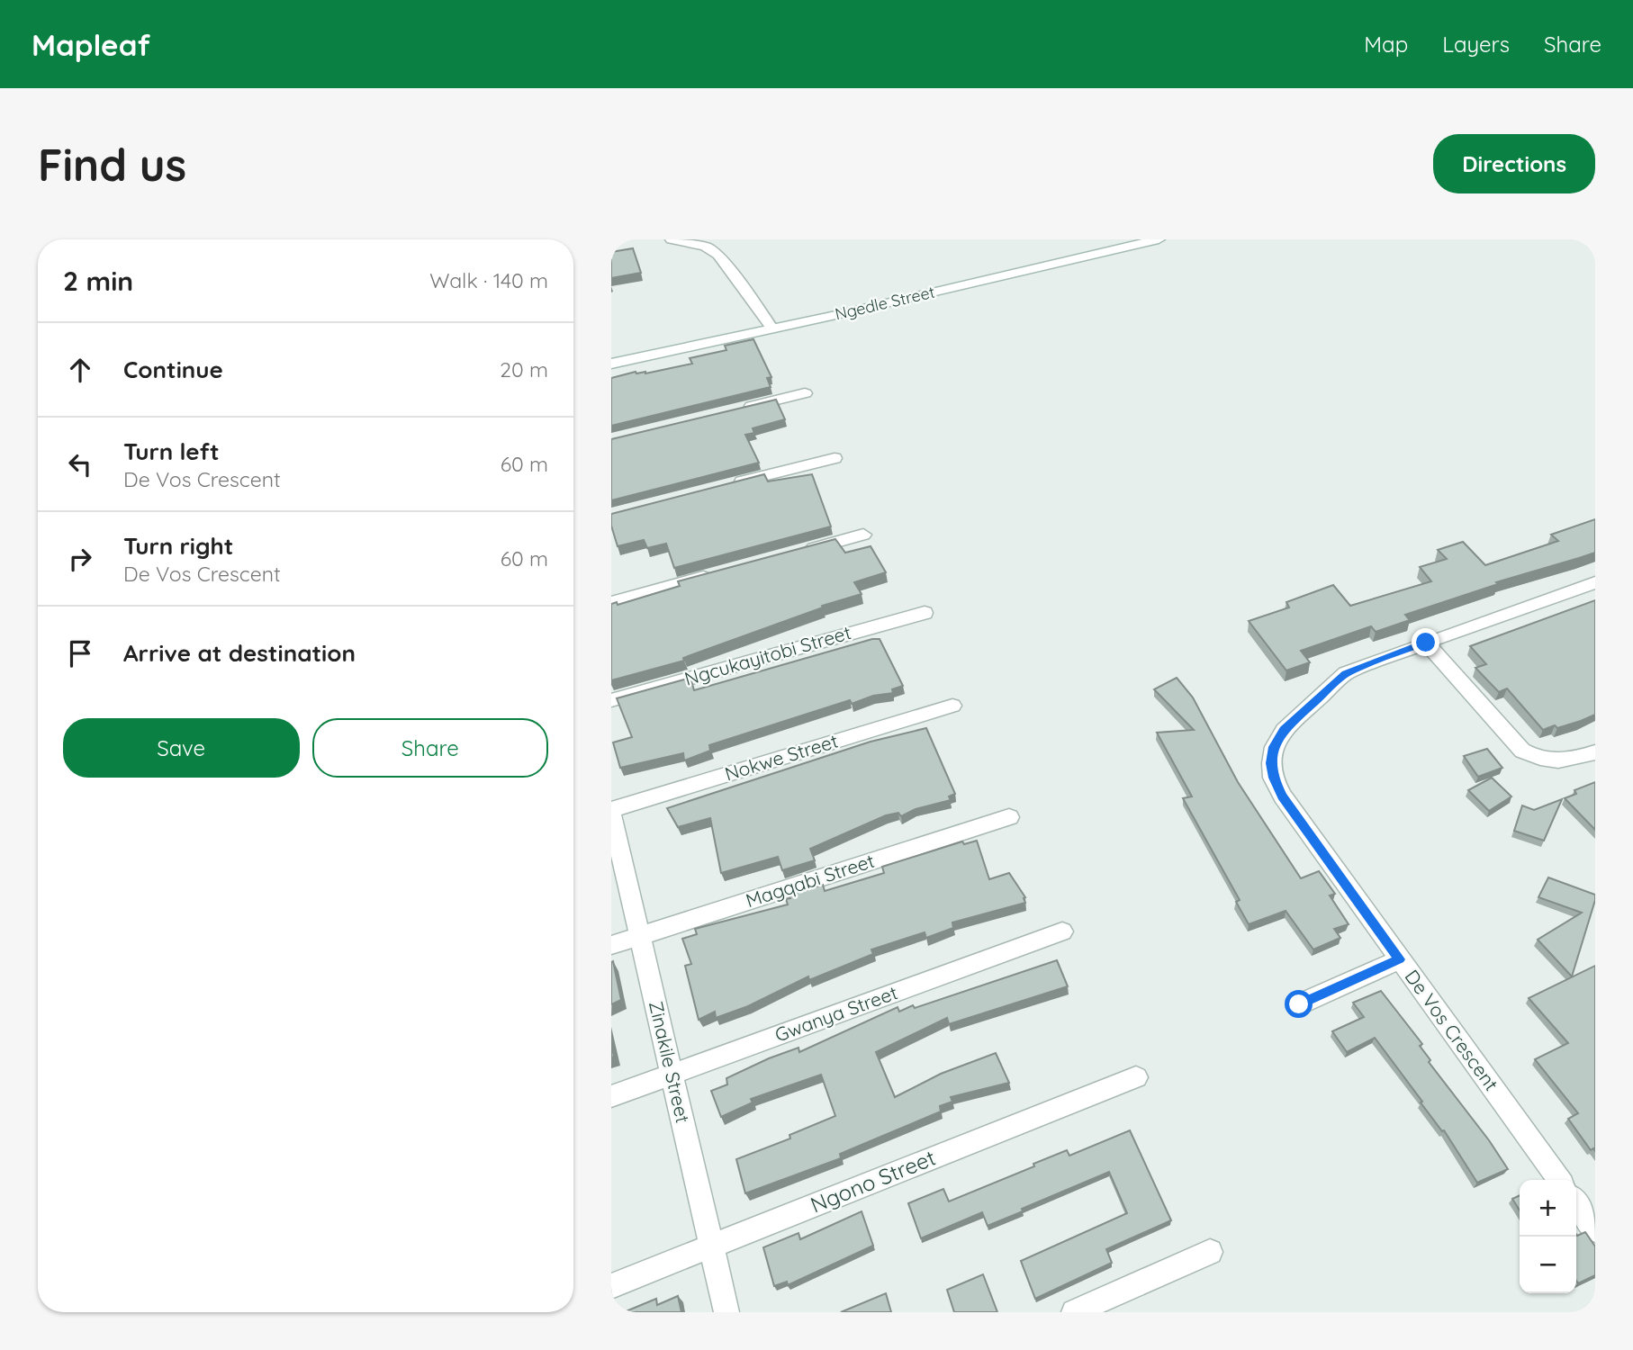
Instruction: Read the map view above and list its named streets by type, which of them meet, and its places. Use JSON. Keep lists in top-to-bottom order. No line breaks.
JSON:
{"streets":{"street":["Ngedle Street","Ngcukayitobi Street","Nokwe Street","Magqabi Street","Gwanya Street","De Vos Crescent","Zinakile Street","Ngono Street"]},"crossings":[["Nokwe Street","Zinakile Street"],["Magqabi Street","Zinakile Street"],["Gwanya Street","Zinakile Street"],["Zinakile Street","Ngono Street"]],"page":{"header":"Mapleaf","nav":["Map","Layers","Share"],"buttons":["Directions",["Save","Share"]],"title":"Find us","heading":["2 min","Walk · 140 m"],"list":[["Continue","20 m"],["Turn left","De Vos Crescent","60 m"],["Turn right","De Vos Crescent","60 m"],"Arrive at destination"],"map_buttons":["+","−"]}}
